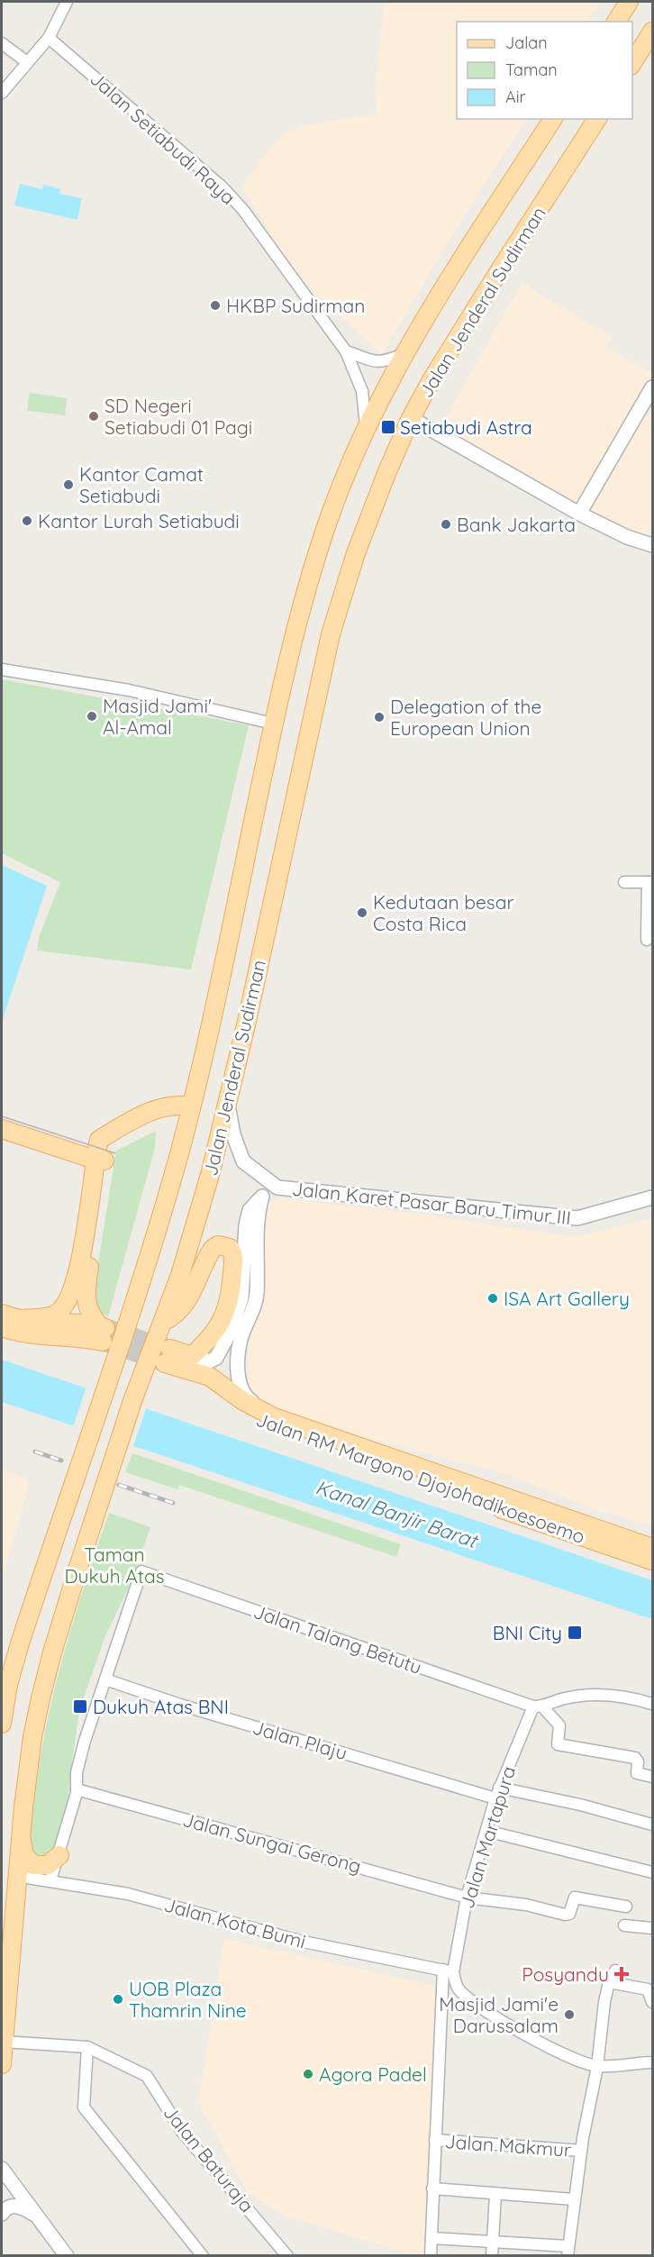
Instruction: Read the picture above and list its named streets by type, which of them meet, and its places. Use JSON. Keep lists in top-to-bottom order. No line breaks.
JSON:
{"streets":{"main road":["Jalan Jenderal Sudirman","Jalan RM Margono Djojohadikoesoemo"],"street":["Jalan Setiabudi Raya","Jalan Karet Pasar Baru Timur III","Jalan Talang Betutu","Jalan Plaju","Jalan Martapura","Jalan Sungai Gerong","Jalan Kota Bumi","Jalan Makmur","Jalan Baturaja"]},"crossings":[["Jalan Setiabudi Raya","Jalan Jenderal Sudirman"],["Jalan Jenderal Sudirman","Jalan Karet Pasar Baru Timur III"],["Jalan Jenderal Sudirman","Jalan Kota Bumi"],["Jalan Jenderal Sudirman","Jalan Baturaja"],["Jalan Talang Betutu","Jalan Plaju"],["Jalan Talang Betutu","Jalan Martapura"],["Jalan Plaju","Jalan Martapura"],["Jalan Martapura","Jalan Sungai Gerong"],["Jalan Martapura","Jalan Kota Bumi"]],"water":["Kanal Banjir Barat"],"parks":["Taman Dukuh Atas"],"places":{"other":["HKBP Sudirman","SD Negeri Setiabudi 01 Pagi","Kantor Camat Setiabudi","Kantor Lurah Setiabudi","Bank Jakarta","Masjid Jami' Al-Amal","Delegation of the European Union","Kedutaan besar Costa Rica","ISA Art Gallery","UOB Plaza Thamrin Nine","Masjid Jami'e Darussalam","Agora Padel"],"transit":["Setiabudi Astra","BNI City","Dukuh Atas BNI"],"health":["Posyandu"]},"legend":["Jalan","Taman","Air"]}
